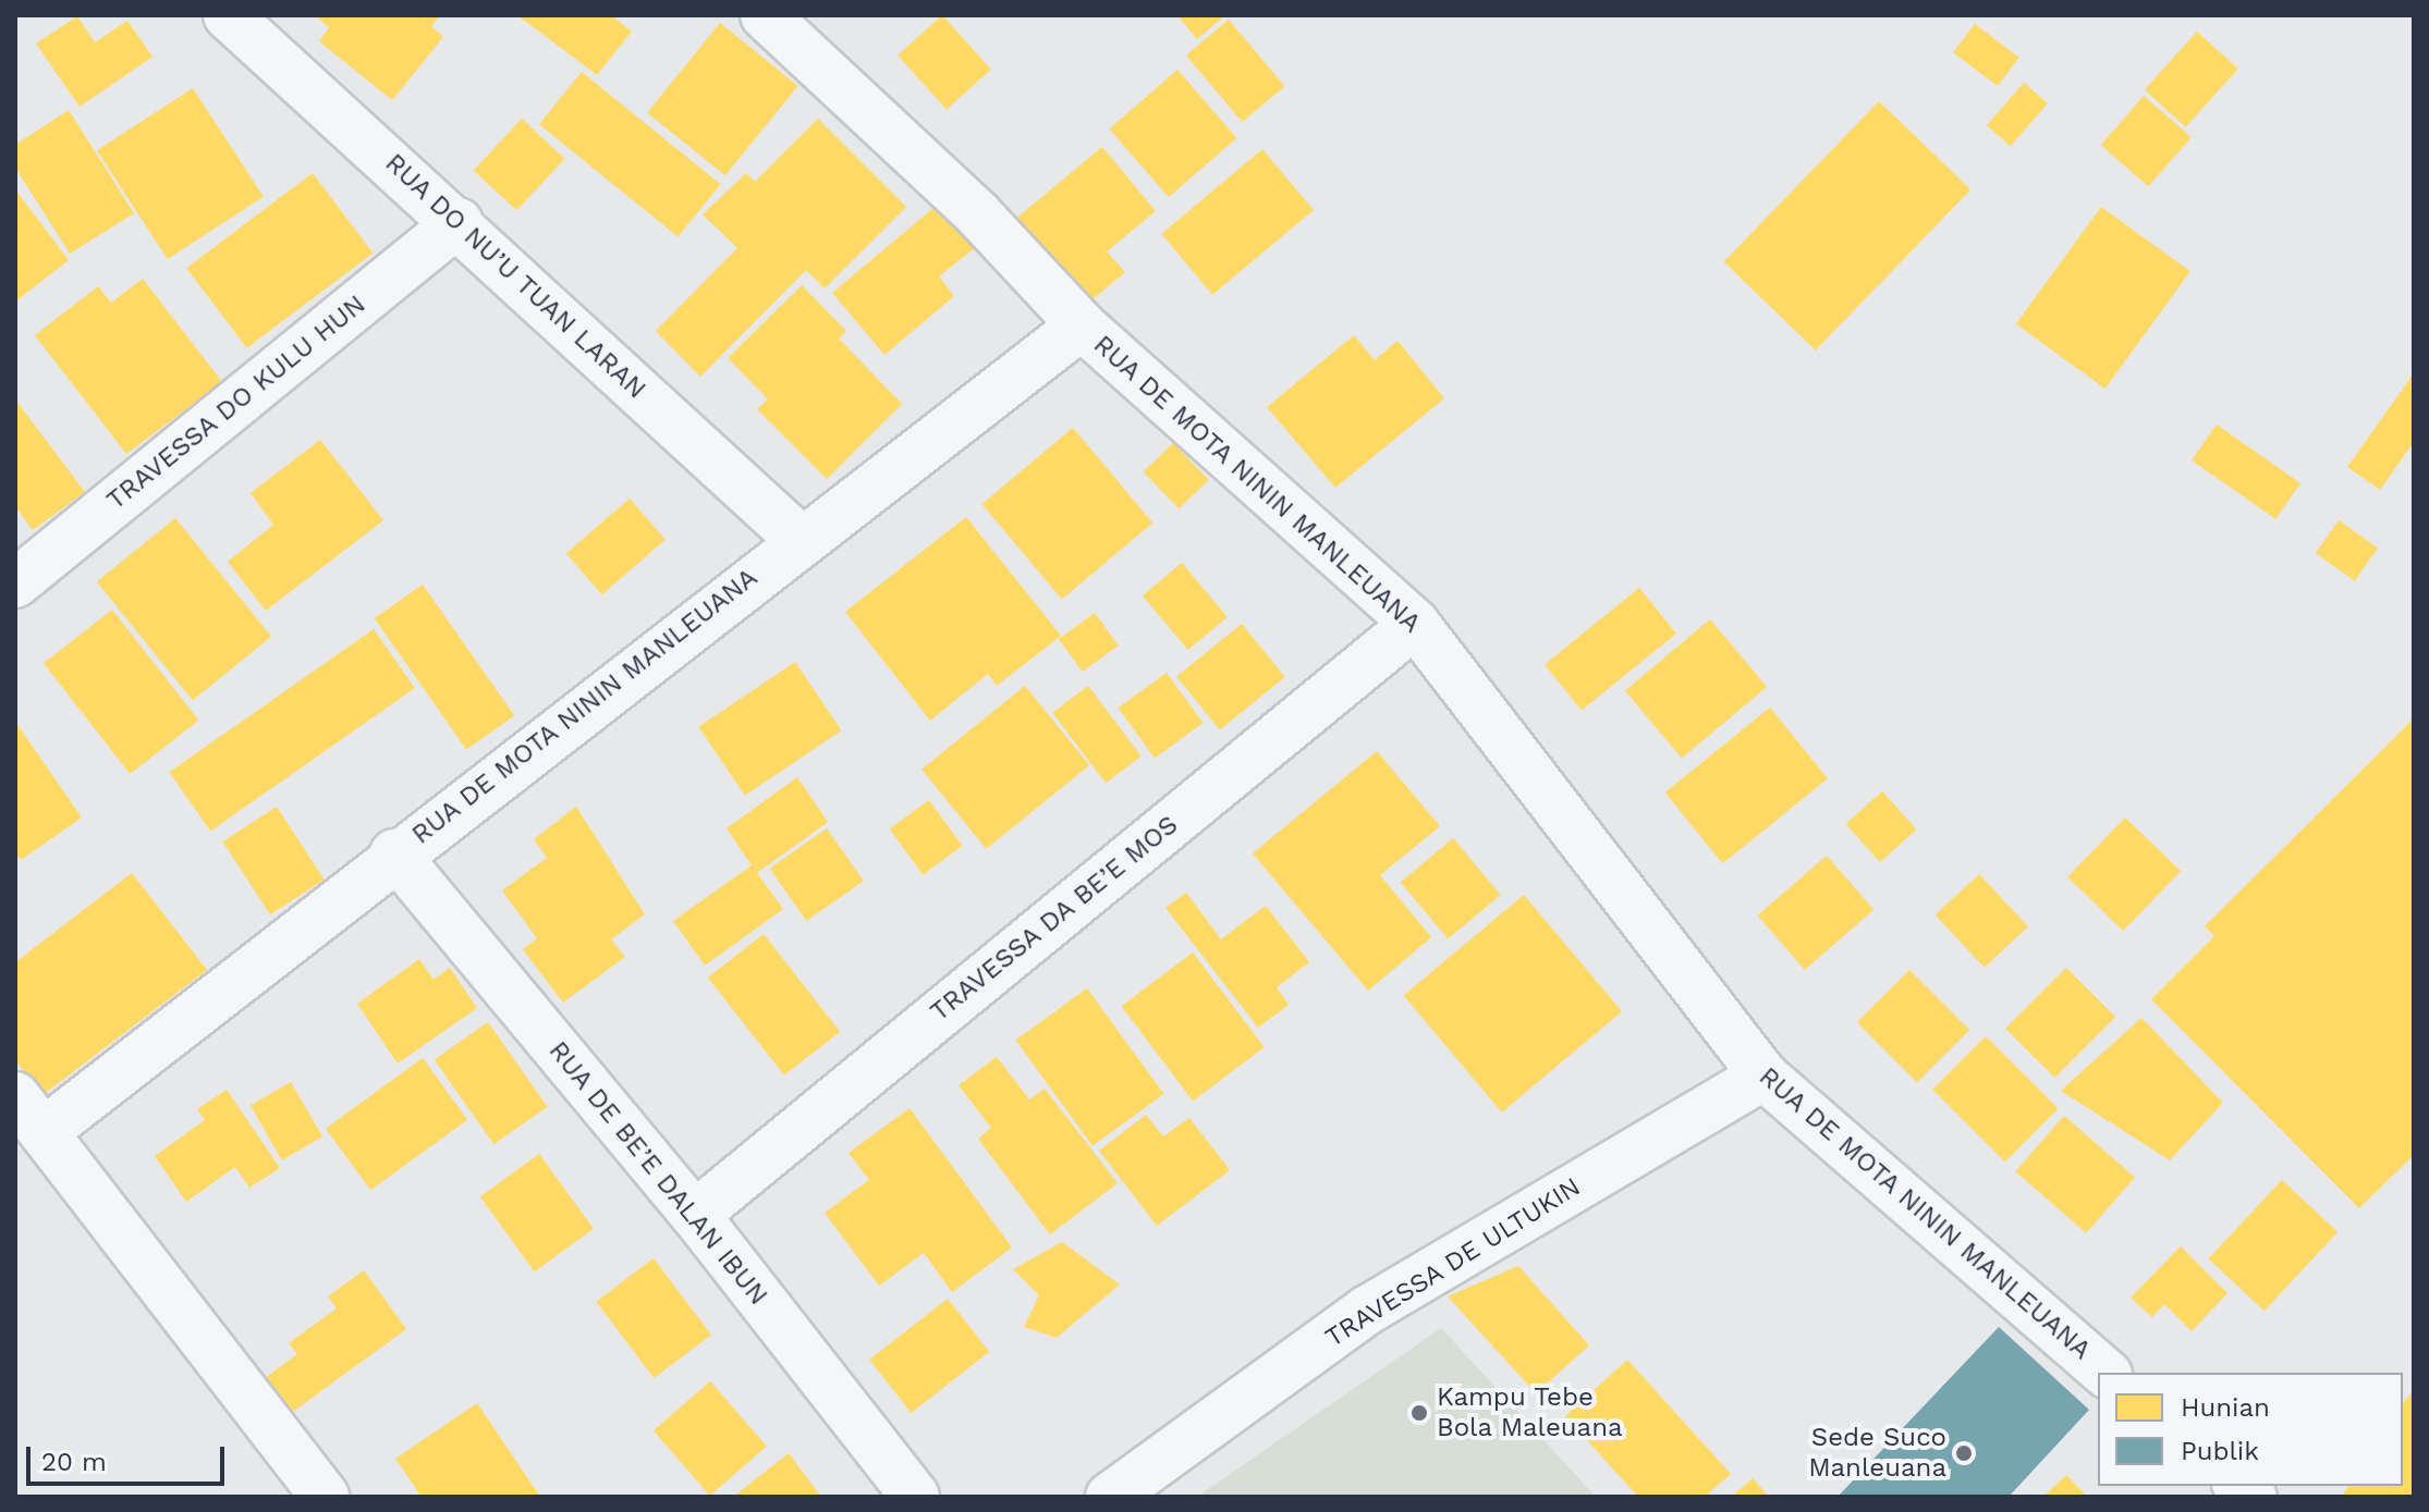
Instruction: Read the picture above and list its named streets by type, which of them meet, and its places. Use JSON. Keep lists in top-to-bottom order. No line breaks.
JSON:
{"streets":{"street":["RUA DO NU’U TUAN LARAN","TRAVESSA DO KULU HUN","RUA DE MOTA NININ MANLEUANA","TRAVESSA DA BE’E MOS","RUA DE BE’E DALAN IBUN","TRAVESSA DE ULTUKIN"]},"crossings":[["RUA DO NU’U TUAN LARAN","TRAVESSA DO KULU HUN"],["RUA DO NU’U TUAN LARAN","RUA DE MOTA NININ MANLEUANA"],["RUA DE MOTA NININ MANLEUANA","TRAVESSA DA BE’E MOS"],["RUA DE MOTA NININ MANLEUANA","RUA DE BE’E DALAN IBUN"],["RUA DE MOTA NININ MANLEUANA","TRAVESSA DE ULTUKIN"],["TRAVESSA DA BE’E MOS","RUA DE BE’E DALAN IBUN"]],"places":["Kampu Tebe Bola Maleuana","Sede Suco Manleuana"],"legend":["Hunian","Publik"],"scale_bar":"20 m"}
